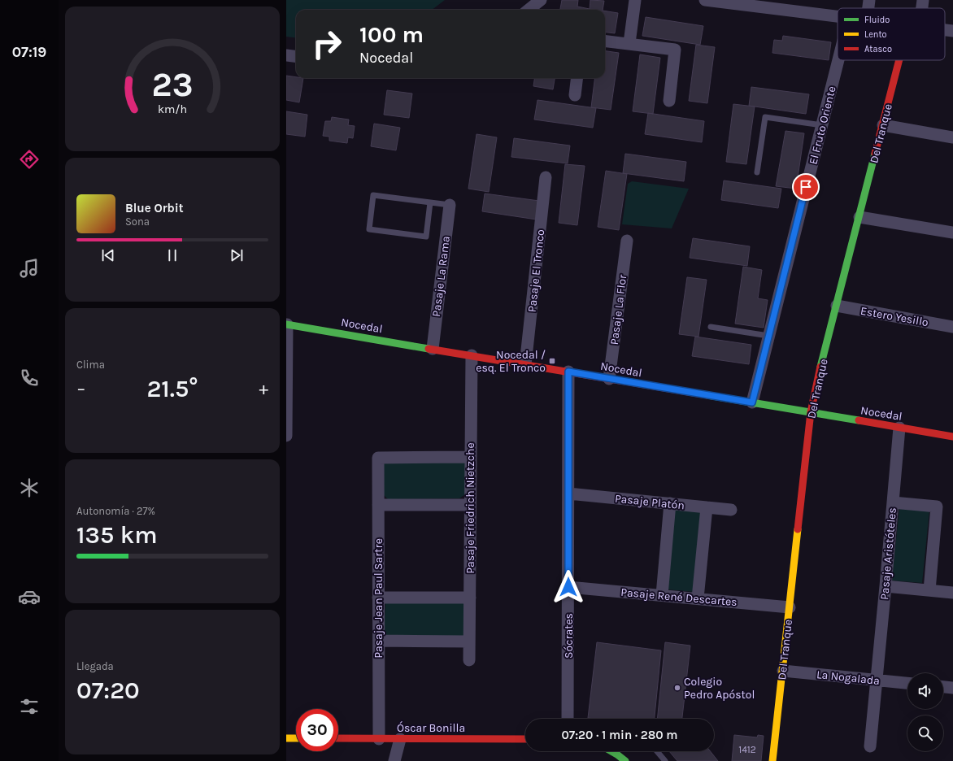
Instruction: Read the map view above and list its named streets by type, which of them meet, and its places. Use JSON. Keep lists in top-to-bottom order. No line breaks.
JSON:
{"streets":{"street":["El Fruto Oriente","Del Tranque","Pasaje El Tronco","Pasaje La Rama","Pasaje La Flor","Estero Yesillo","Nocedal","Pasaje Platón","Pasaje Friedrich Nietzche","Pasaje Aristóteles","Pasaje René Descartes","Pasaje Jean Paul Sartre","Sócrates","La Nogalada","Óscar Bonilla"]},"crossings":[["El Fruto Oriente","Nocedal"],["Del Tranque","Estero Yesillo"],["Del Tranque","Nocedal"],["Del Tranque","Pasaje René Descartes"],["Del Tranque","La Nogalada"],["Pasaje El Tronco","Nocedal"],["Pasaje La Rama","Nocedal"],["Pasaje La Flor","Nocedal"],["Nocedal","Pasaje Friedrich Nietzche"],["Nocedal","Pasaje Aristóteles"],["Nocedal","Sócrates"],["Pasaje Platón","Sócrates"],["Pasaje Friedrich Nietzche","Pasaje Jean Paul Sartre"],["Pasaje Aristóteles","La Nogalada"],["Pasaje René Descartes","Sócrates"],["Pasaje Jean Paul Sartre","Óscar Bonilla"]],"places":{"transit":["Nocedal / esq. El Tronco"],"other":["Colegio Pedro Apóstol"]},"house_numbers":["1412"],"legend":["Fluido","Lento","Atasco"],"page":{"tabs":"07:19","turn":["100 m","Nocedal"],"song":["Blue Orbit","Sona"],"tile":["Clima",["Autonomía · 27%","135 km"],["Llegada","07:20"]],"heat":["−","21.5°","+"],"limit":"30","trip":"07:20 · 1 min · 280 m","gauge":["23","km/h"]}}
